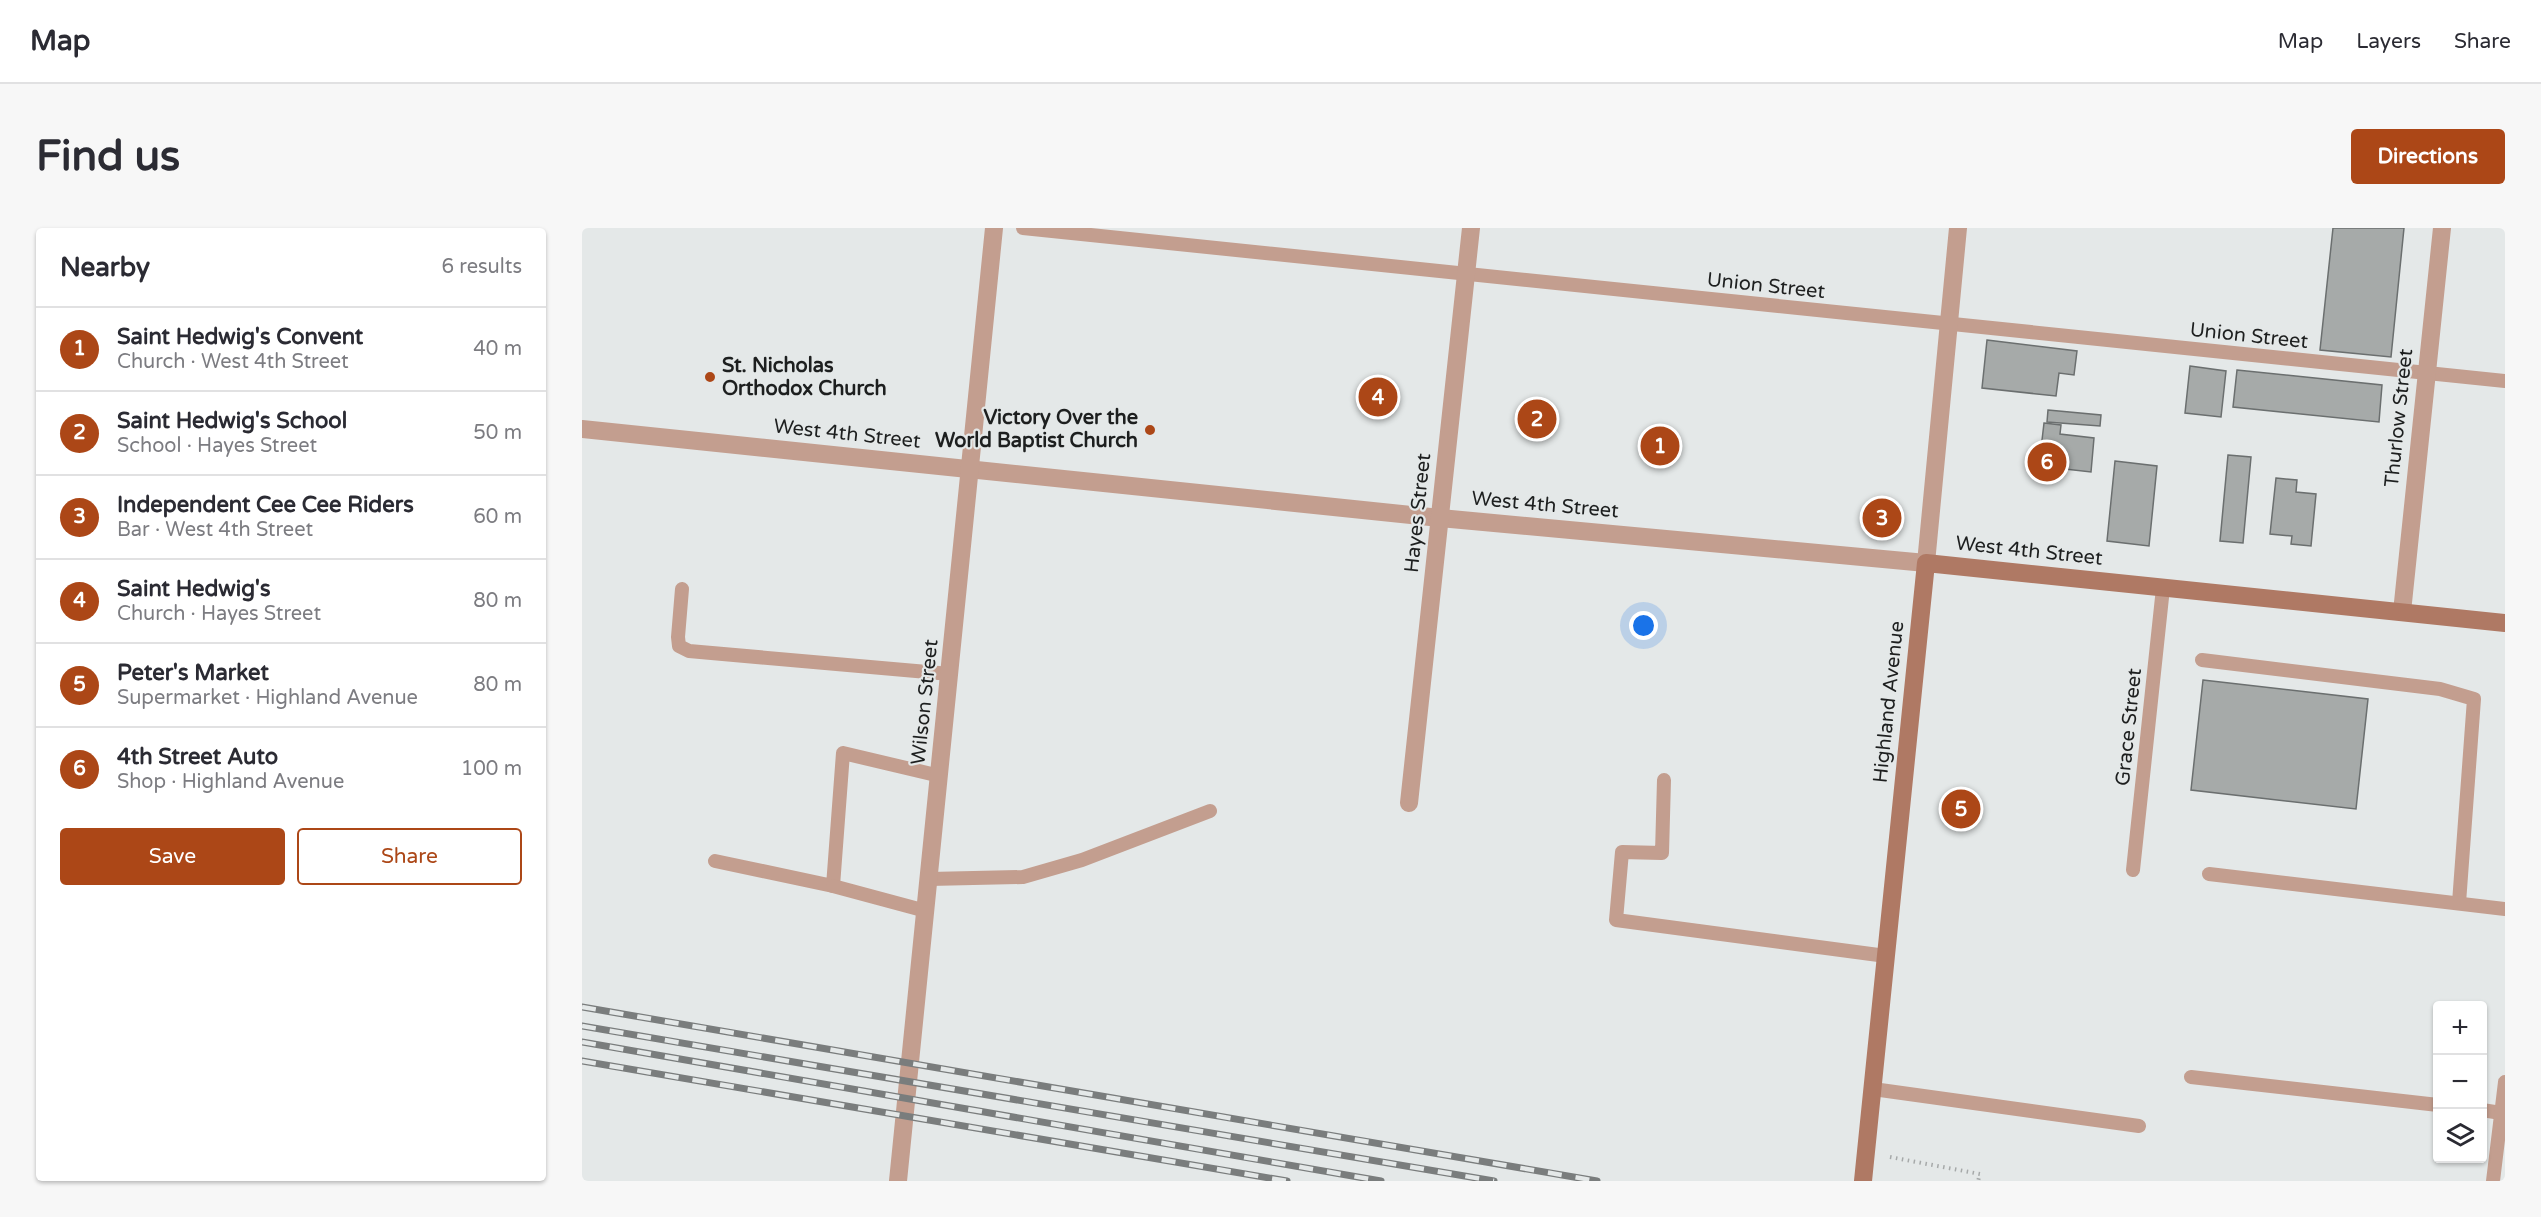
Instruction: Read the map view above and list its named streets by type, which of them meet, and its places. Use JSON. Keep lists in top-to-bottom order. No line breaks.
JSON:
{"streets":{"main road":["West 4th Street","Highland Avenue"],"street":["Thurlow Street","Hayes Street","Wilson Street"],"lane":["Union Street","Grace Street"]},"crossings":[["Union Street","Thurlow Street"],["Union Street","Hayes Street"],["Union Street","Highland Avenue"],["Thurlow Street","West 4th Street"],["West 4th Street","Hayes Street"],["West 4th Street","Wilson Street"],["West 4th Street","Highland Avenue"],["West 4th Street","Grace Street"]],"places":["St. Nicholas Orthodox Church","Victory Over the World Baptist Church"],"page":{"header":"Map","nav":["Map","Layers","Share"],"buttons":["Directions",["Save","Share"]],"title":"Find us","heading":["Nearby","6 results"],"list":[{"mark":"1","name":"Saint Hedwig's Convent","note":"Church · West 4th Street","value":"40 m"},{"mark":"2","name":"Saint Hedwig's School","note":"School · Hayes Street","value":"50 m"},{"mark":"3","name":"Independent Cee Cee Riders","note":"Bar · West 4th Street","value":"60 m"},{"mark":"4","name":"Saint Hedwig's","note":"Church · Hayes Street","value":"80 m"},{"mark":"5","name":"Peter's Market","note":"Supermarket · Highland Avenue","value":"80 m"},{"mark":"6","name":"4th Street Auto","note":"Shop · Highland Avenue","value":"100 m"}],"pins":["4","2","1","6","3","5"],"map_buttons":["+","−"]}}
